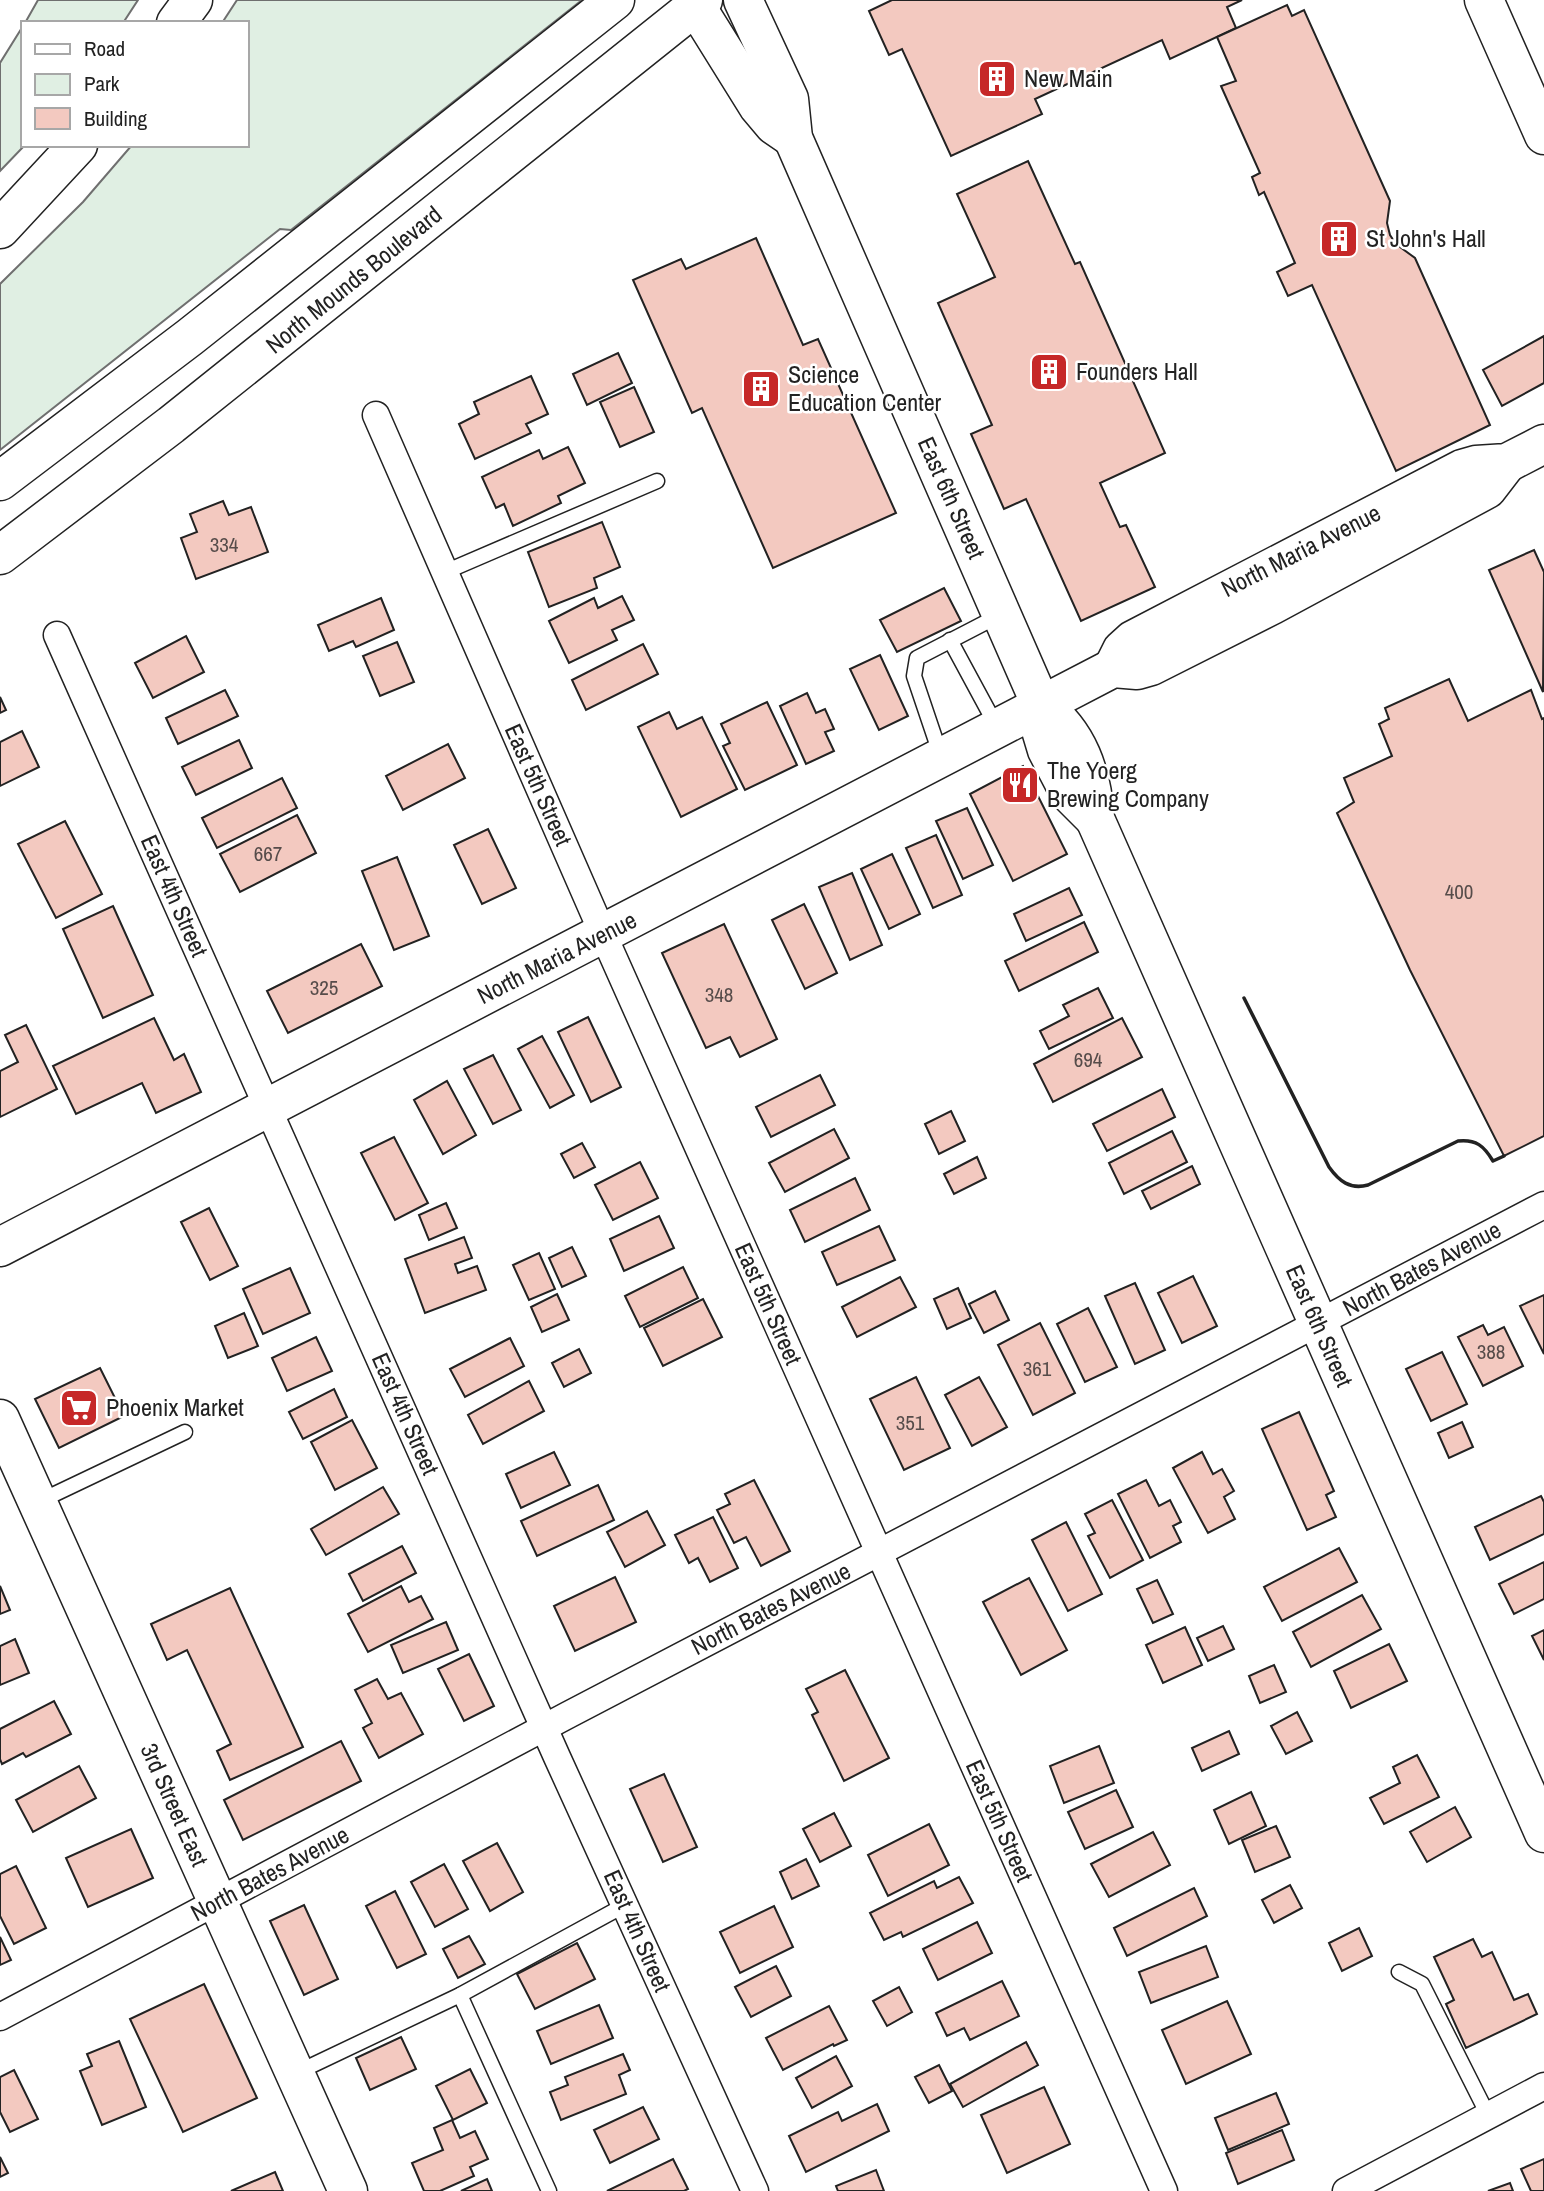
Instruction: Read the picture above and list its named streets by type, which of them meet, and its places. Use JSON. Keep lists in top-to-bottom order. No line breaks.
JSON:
{"streets":{"main road":["North Mounds Boulevard","East 6th Street","North Maria Avenue","3rd Street East"],"street":["East 5th Street","East 4th Street","North Bates Avenue"]},"crossings":[["North Mounds Boulevard","East 6th Street"],["East 6th Street","North Maria Avenue"],["East 6th Street","North Bates Avenue"],["North Maria Avenue","East 5th Street"],["North Maria Avenue","East 4th Street"],["East 5th Street","North Bates Avenue"],["East 4th Street","North Bates Avenue"],["North Bates Avenue","3rd Street East"]],"places":{"building":["New Main","St John's Hall","Founders Hall","Science Education Center"],"restaurant":["The Yoerg Brewing Company"],"supermarket":["Phoenix Market"]},"house_numbers":["334","667","400","325","348","694","388","361","351"],"legend":["Road","Park","Building"]}
